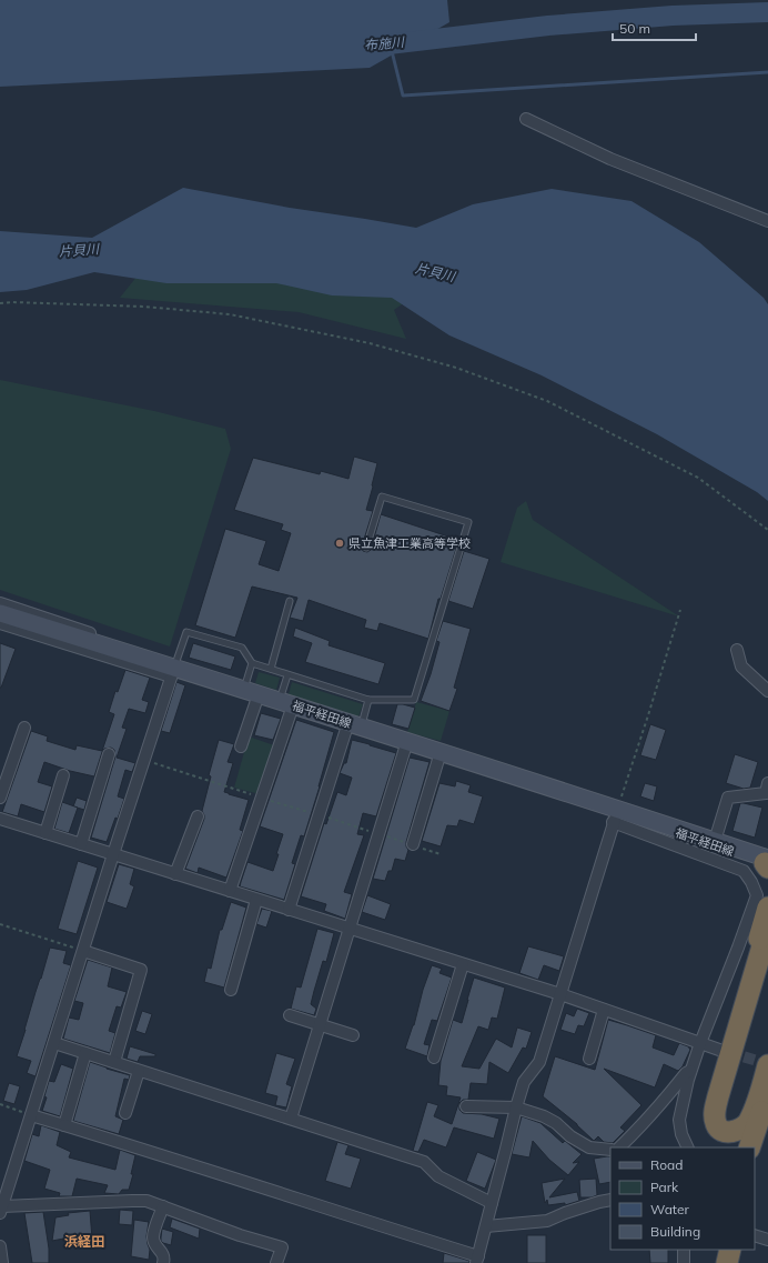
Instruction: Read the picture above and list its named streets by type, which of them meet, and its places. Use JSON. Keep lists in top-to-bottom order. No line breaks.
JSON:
{"streets":{"main road":["福平経田線"]},"districts":["浜経田"],"water":["布施川","片貝川"],"places":["県立魚津工業高等学校"],"legend":["Road","Park","Water","Building"],"scale_bar":"50 m"}
